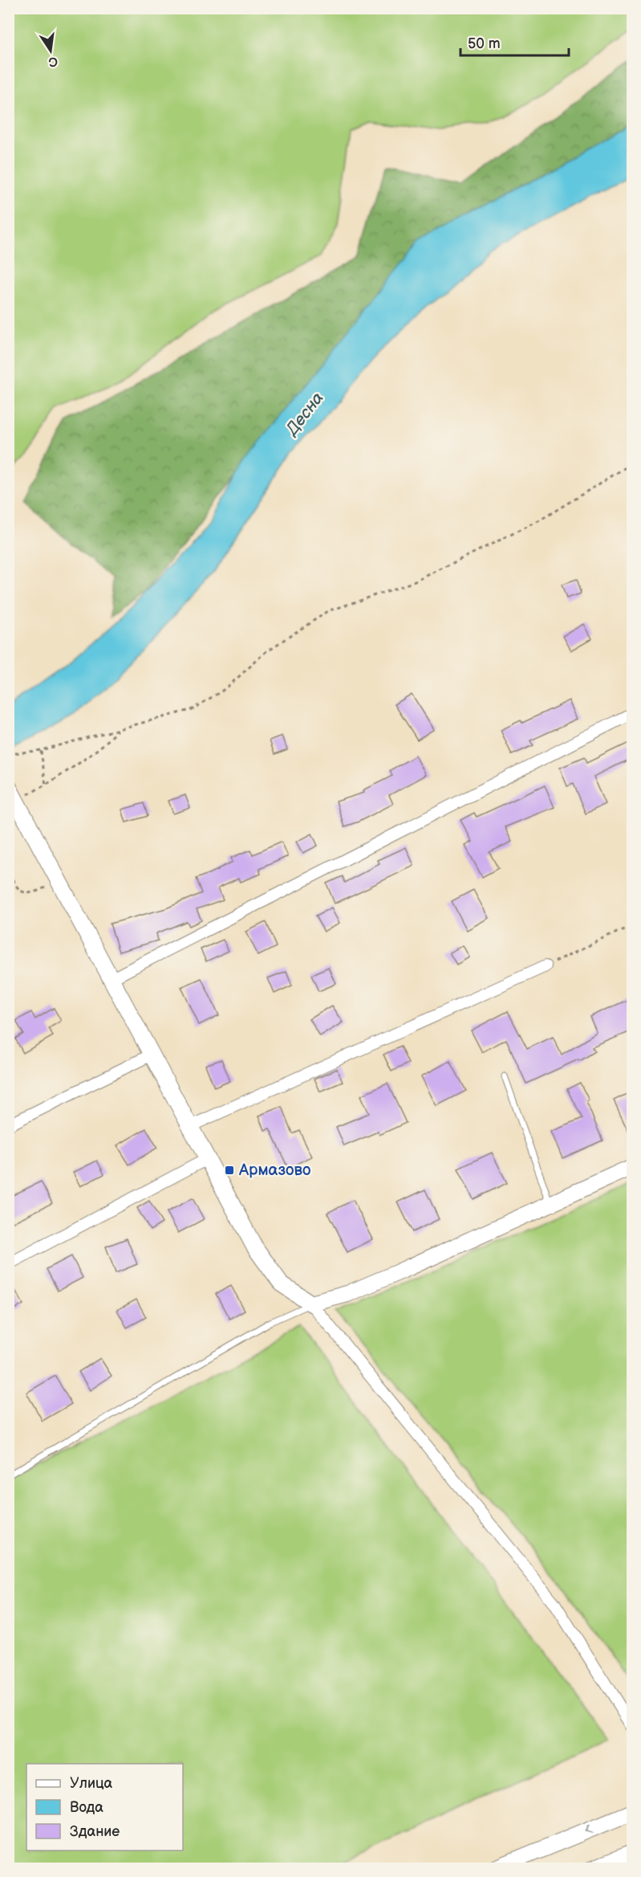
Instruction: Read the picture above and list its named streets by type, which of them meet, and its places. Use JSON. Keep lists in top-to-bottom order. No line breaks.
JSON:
{"water":["Десна"],"places":{"transit":["Армазово"]},"legend":["Улица","Вода","Здание"],"scale_bar":"50 m","north":"bottom"}
